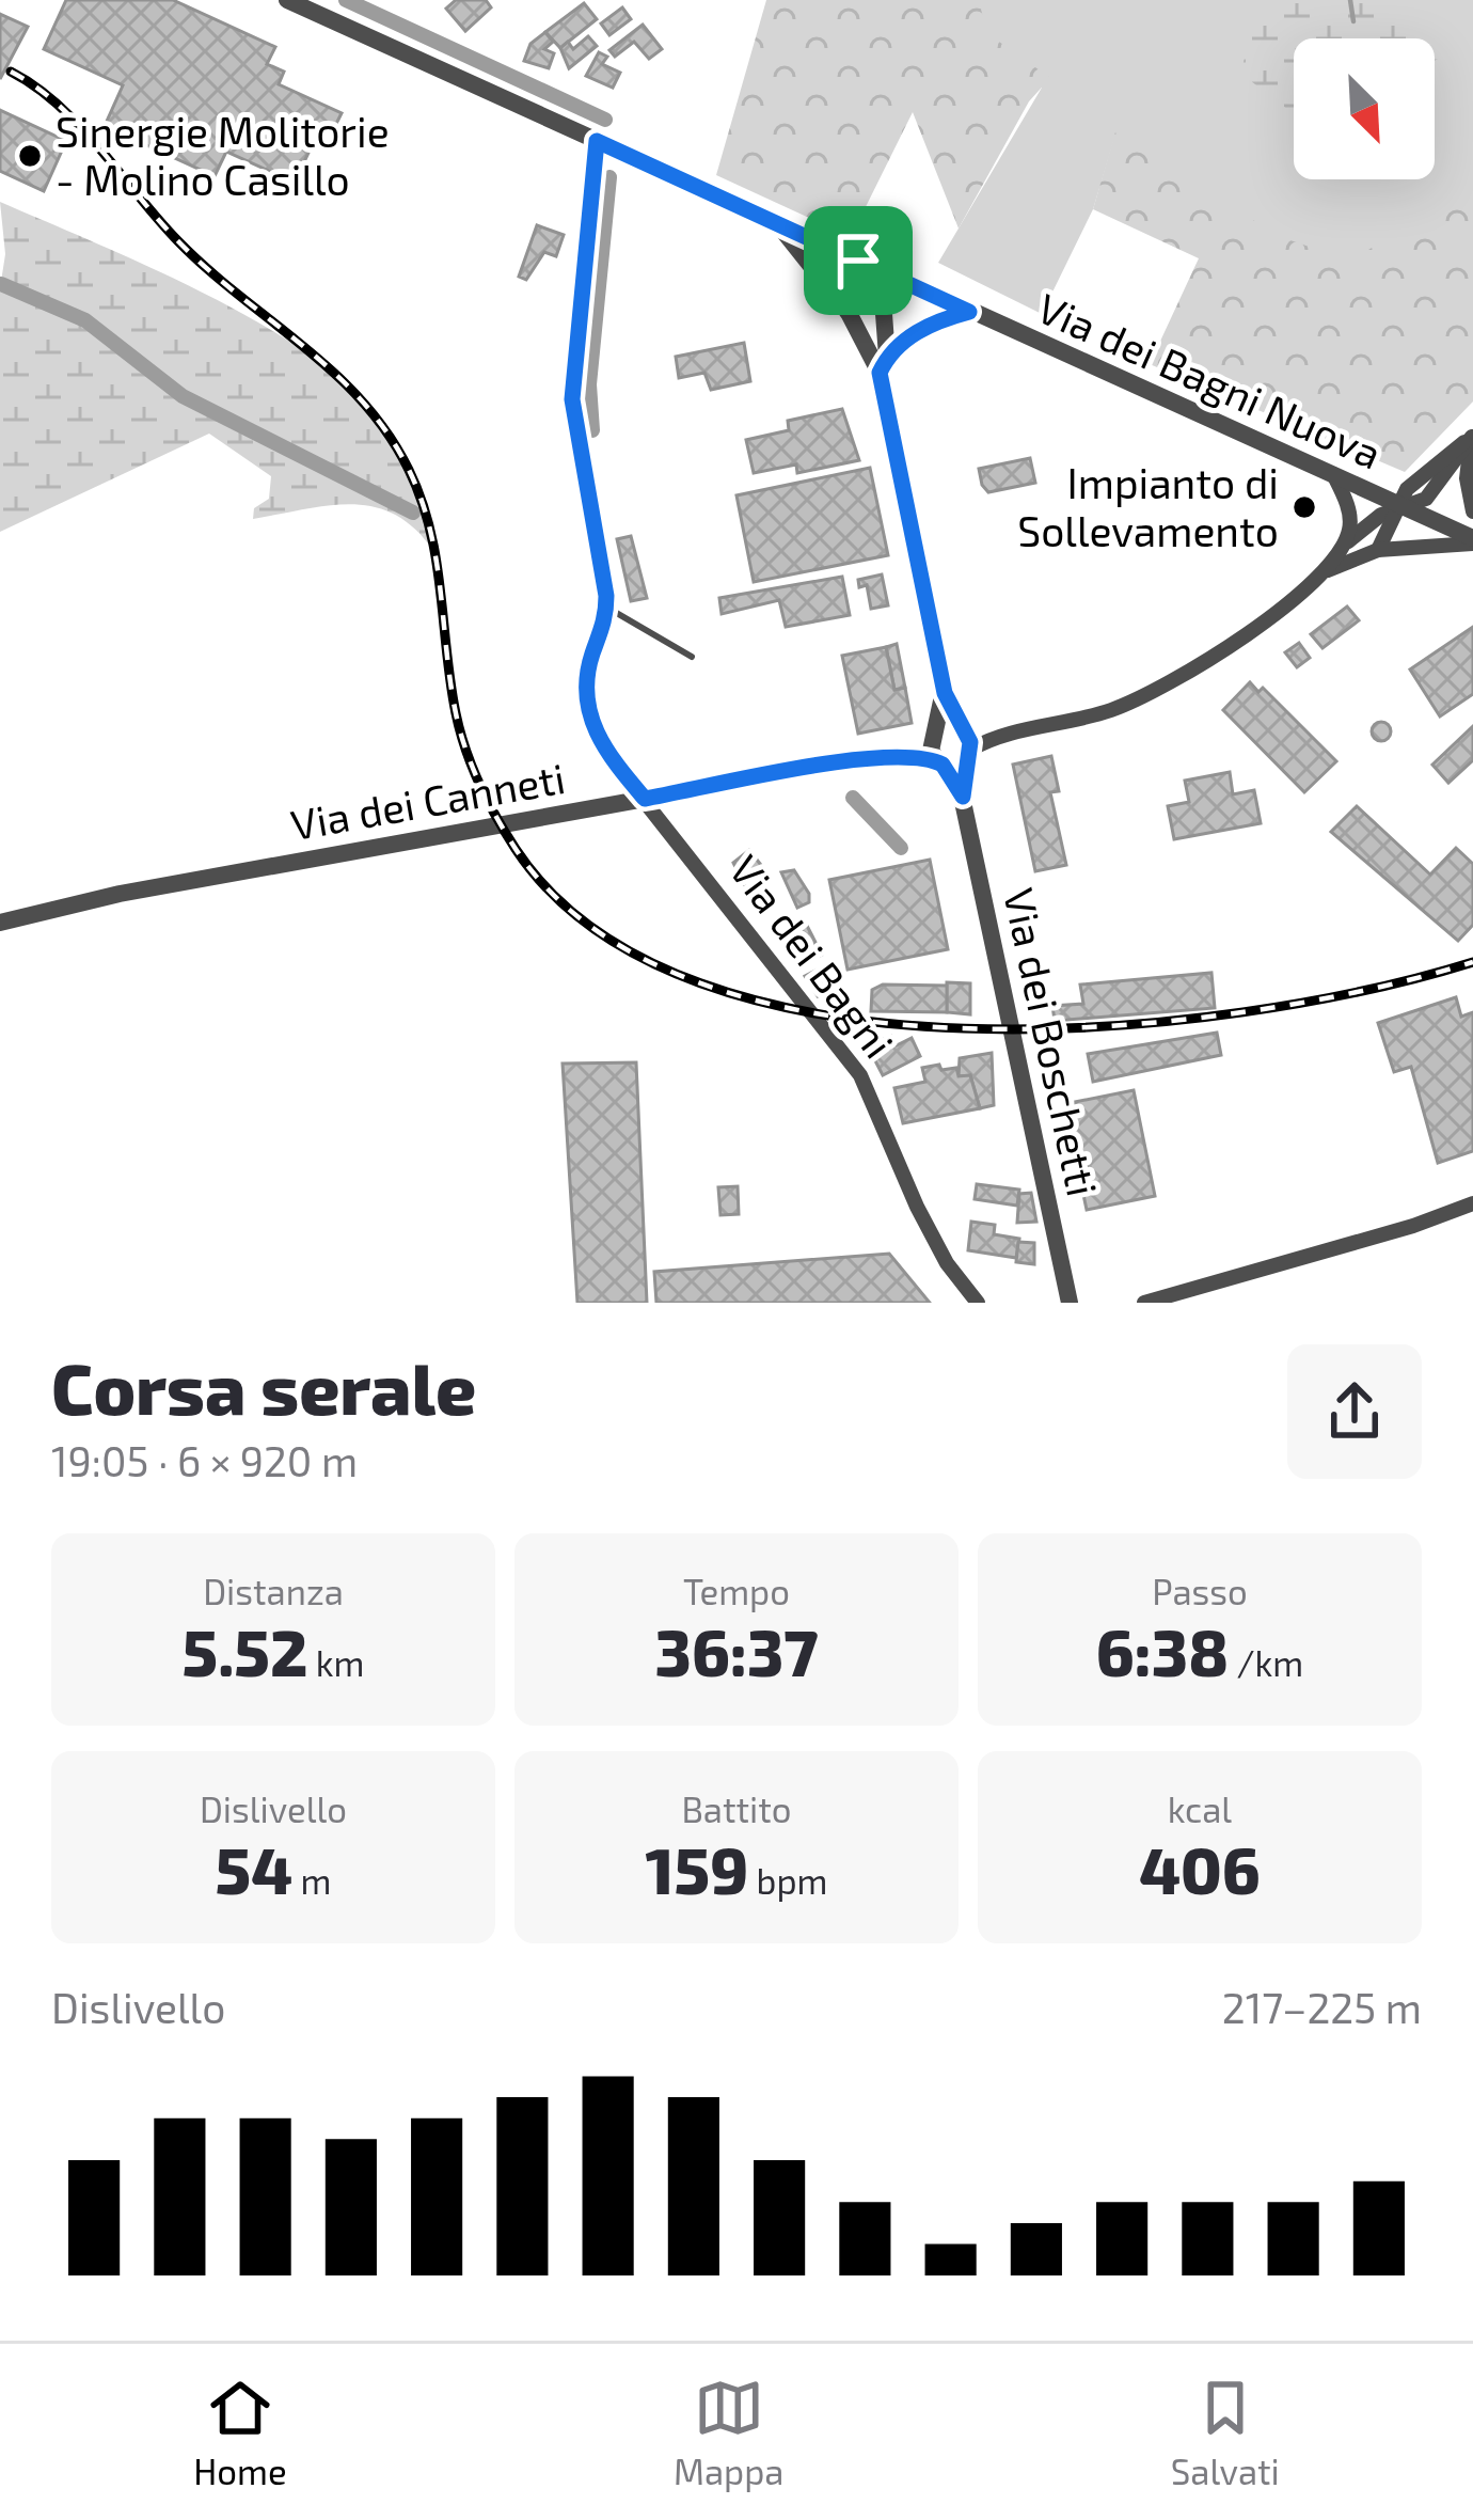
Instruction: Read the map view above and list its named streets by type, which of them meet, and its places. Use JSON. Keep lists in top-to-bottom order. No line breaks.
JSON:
{"streets":{"street":["Via dei Bagni Nuova","Via dei Canneti","Via dei Bagni","Via dei Boschetti"]},"crossings":[["Via dei Bagni Nuova","Via dei Canneti"],["Via dei Bagni Nuova","Via dei Boschetti"],["Via dei Canneti","Via dei Bagni"],["Via dei Canneti","Via dei Boschetti"]],"places":["Sinergie Molitorie - Molino Casillo","Impianto di Sollevamento"],"north":"bottom right","page":{"heading":["Corsa serale","19:05 · 6 × 920 m"],"stats":[["Distanza","5.52 km"],["Tempo","36:37"],["Passo","6:38 /km"],["Dislivello","54 m"],["Battito","159 bpm"],["kcal","406"]],"chart":["Dislivello","217–225 m"],"tabs":["Home","Mappa","Salvati"]}}
